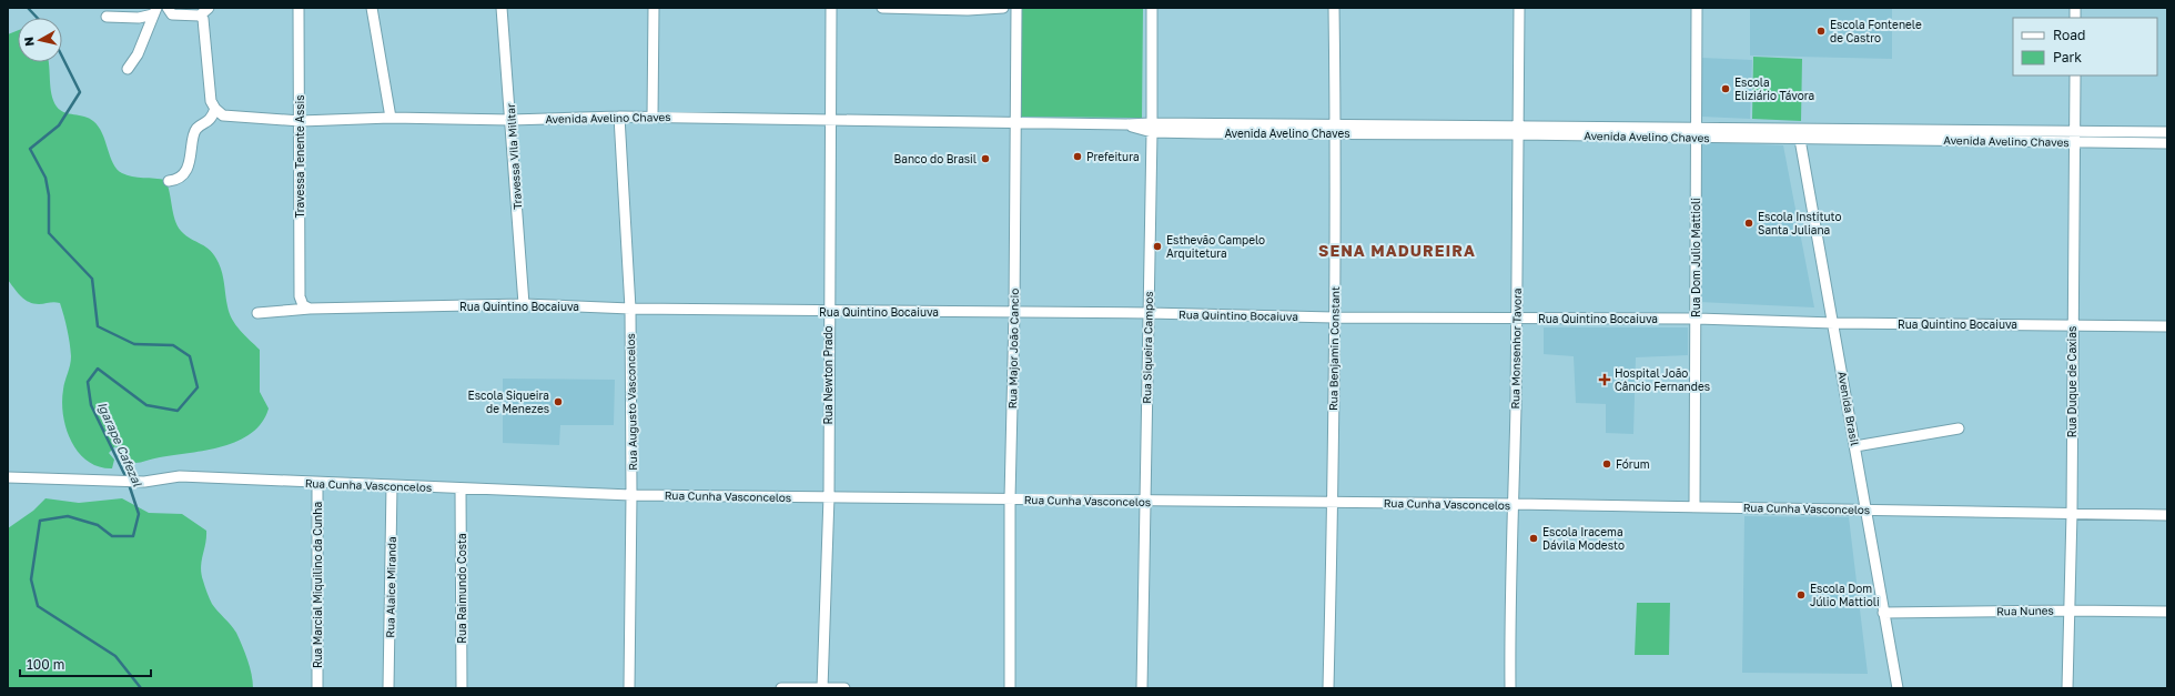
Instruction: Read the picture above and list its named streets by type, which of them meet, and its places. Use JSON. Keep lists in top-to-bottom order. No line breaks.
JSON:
{"streets":{"street":["Avenida Avelino Chaves","Travessa Tenente Assis","Travessa Vila Militar","Rua Dom Julio Mattioli","Rua Quintino Bocaiuva","Rua Siqueira Campos","Rua Major João Cancio","Rua Benjamin Constant","Rua Monsenhor Tavora","Rua Newton Prado","Rua Duque de Caxias","Rua Augusto Vasconcelos","Avenida Brasil","Rua Cunha Vasconcelos","Rua Marcial Miquilino da Cunha","Rua Alaice Miranda","Rua Raimundo Costa","Rua Nunes"]},"crossings":[["Avenida Avelino Chaves","Travessa Tenente Assis"],["Avenida Avelino Chaves","Travessa Vila Militar"],["Avenida Avelino Chaves","Rua Dom Julio Mattioli"],["Avenida Avelino Chaves","Rua Siqueira Campos"],["Avenida Avelino Chaves","Rua Major João Cancio"],["Avenida Avelino Chaves","Rua Benjamin Constant"],["Avenida Avelino Chaves","Rua Monsenhor Tavora"],["Avenida Avelino Chaves","Rua Newton Prado"],["Avenida Avelino Chaves","Rua Duque de Caxias"],["Avenida Avelino Chaves","Rua Augusto Vasconcelos"],["Avenida Avelino Chaves","Avenida Brasil"],["Travessa Tenente Assis","Rua Quintino Bocaiuva"],["Travessa Vila Militar","Rua Quintino Bocaiuva"],["Rua Dom Julio Mattioli","Rua Quintino Bocaiuva"],["Rua Dom Julio Mattioli","Rua Cunha Vasconcelos"],["Rua Quintino Bocaiuva","Rua Siqueira Campos"],["Rua Quintino Bocaiuva","Rua Major João Cancio"],["Rua Quintino Bocaiuva","Rua Benjamin Constant"],["Rua Quintino Bocaiuva","Rua Monsenhor Tavora"],["Rua Quintino Bocaiuva","Rua Newton Prado"],["Rua Quintino Bocaiuva","Rua Duque de Caxias"],["Rua Quintino Bocaiuva","Rua Augusto Vasconcelos"],["Rua Quintino Bocaiuva","Avenida Brasil"],["Rua Siqueira Campos","Rua Cunha Vasconcelos"],["Rua Major João Cancio","Rua Cunha Vasconcelos"],["Rua Benjamin Constant","Rua Cunha Vasconcelos"],["Rua Monsenhor Tavora","Rua Cunha Vasconcelos"],["Rua Newton Prado","Rua Cunha Vasconcelos"],["Rua Duque de Caxias","Rua Cunha Vasconcelos"],["Rua Duque de Caxias","Rua Nunes"],["Rua Augusto Vasconcelos","Rua Cunha Vasconcelos"],["Avenida Brasil","Rua Cunha Vasconcelos"],["Avenida Brasil","Rua Nunes"],["Rua Cunha Vasconcelos","Rua Marcial Miquilino da Cunha"],["Rua Cunha Vasconcelos","Rua Alaice Miranda"],["Rua Cunha Vasconcelos","Rua Raimundo Costa"]],"districts":["SENA MADUREIRA"],"water":["Igarape Cafezal"],"places":{"other":["Escola Fontenele de Castro","Escola Eliziário Távora","Prefeitura","Banco do Brasil","Escola Instituto Santa Juliana","Esthevão Campelo Arquitetura","Escola Siqueira de Menezes","Fórum","Escola Iracema Dávila Modesto","Escola Dom Júlio Mattioli"],"health":["Hospital João Câncio Fernandes"]},"legend":["Road","Park"],"scale_bar":"100 m","north":"left"}
